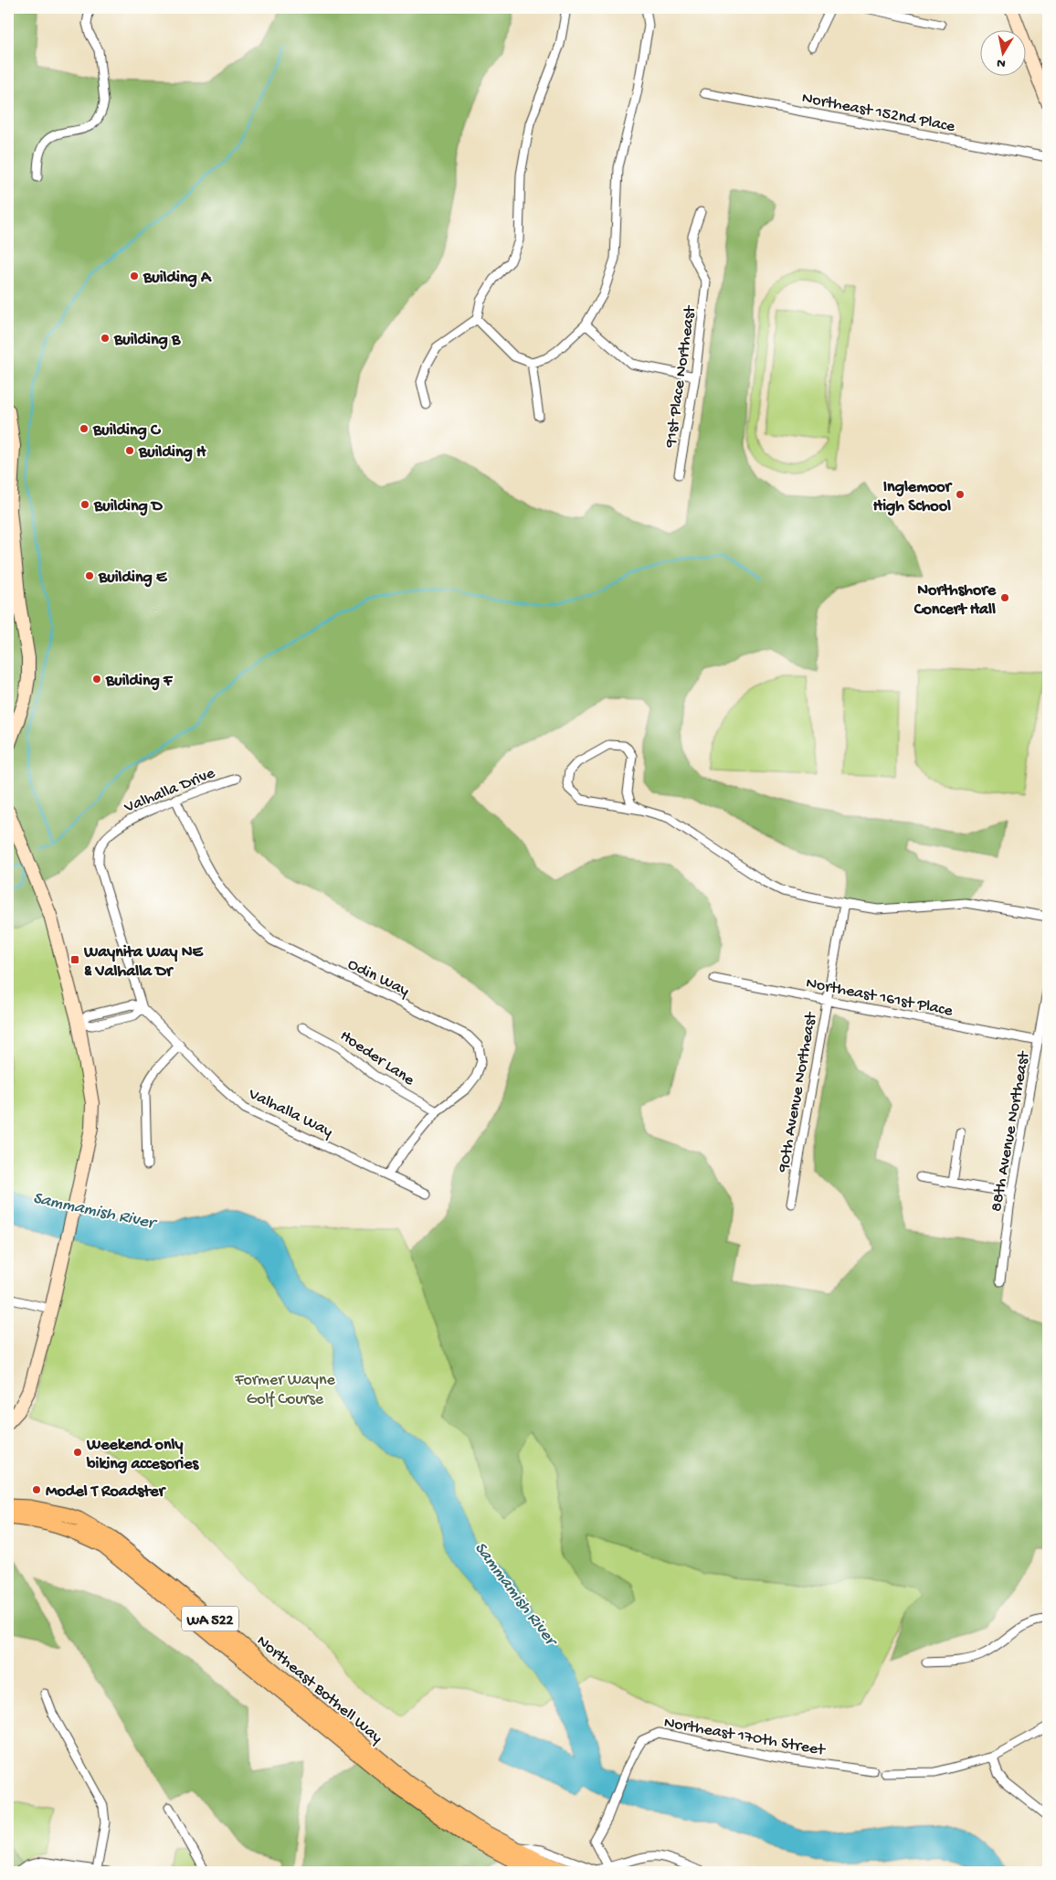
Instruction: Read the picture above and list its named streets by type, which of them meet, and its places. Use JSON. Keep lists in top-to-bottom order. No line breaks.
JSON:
{"streets":{"main road":["WA 522","Northeast Bothell Way"],"street":["Northeast 152nd Place","91st Place Northeast","Valhalla Drive","Odin Way","Northeast 161st Place","Hoeder Lane","90th Avenue Northeast","Valhalla Way","88th Avenue Northeast","Northeast 170th Street"]},"crossings":[["Valhalla Drive","Odin Way"],["Valhalla Drive","Valhalla Way"],["Odin Way","Hoeder Lane"],["Odin Way","Valhalla Way"],["Northeast 161st Place","90th Avenue Northeast"],["Northeast 161st Place","88th Avenue Northeast"]],"water":["Sammamish River"],"parks":["Former Wayne Golf Course"],"places":{"other":["Building A","Building B","Building C","Building H","Inglemoor High School","Building D","Building E","Northshore Concert Hall","Building F","Weekend only biking accesories","Model T Roadster"],"transit":["Waynita Way NE & Valhalla Dr"]},"north":"bottom"}
